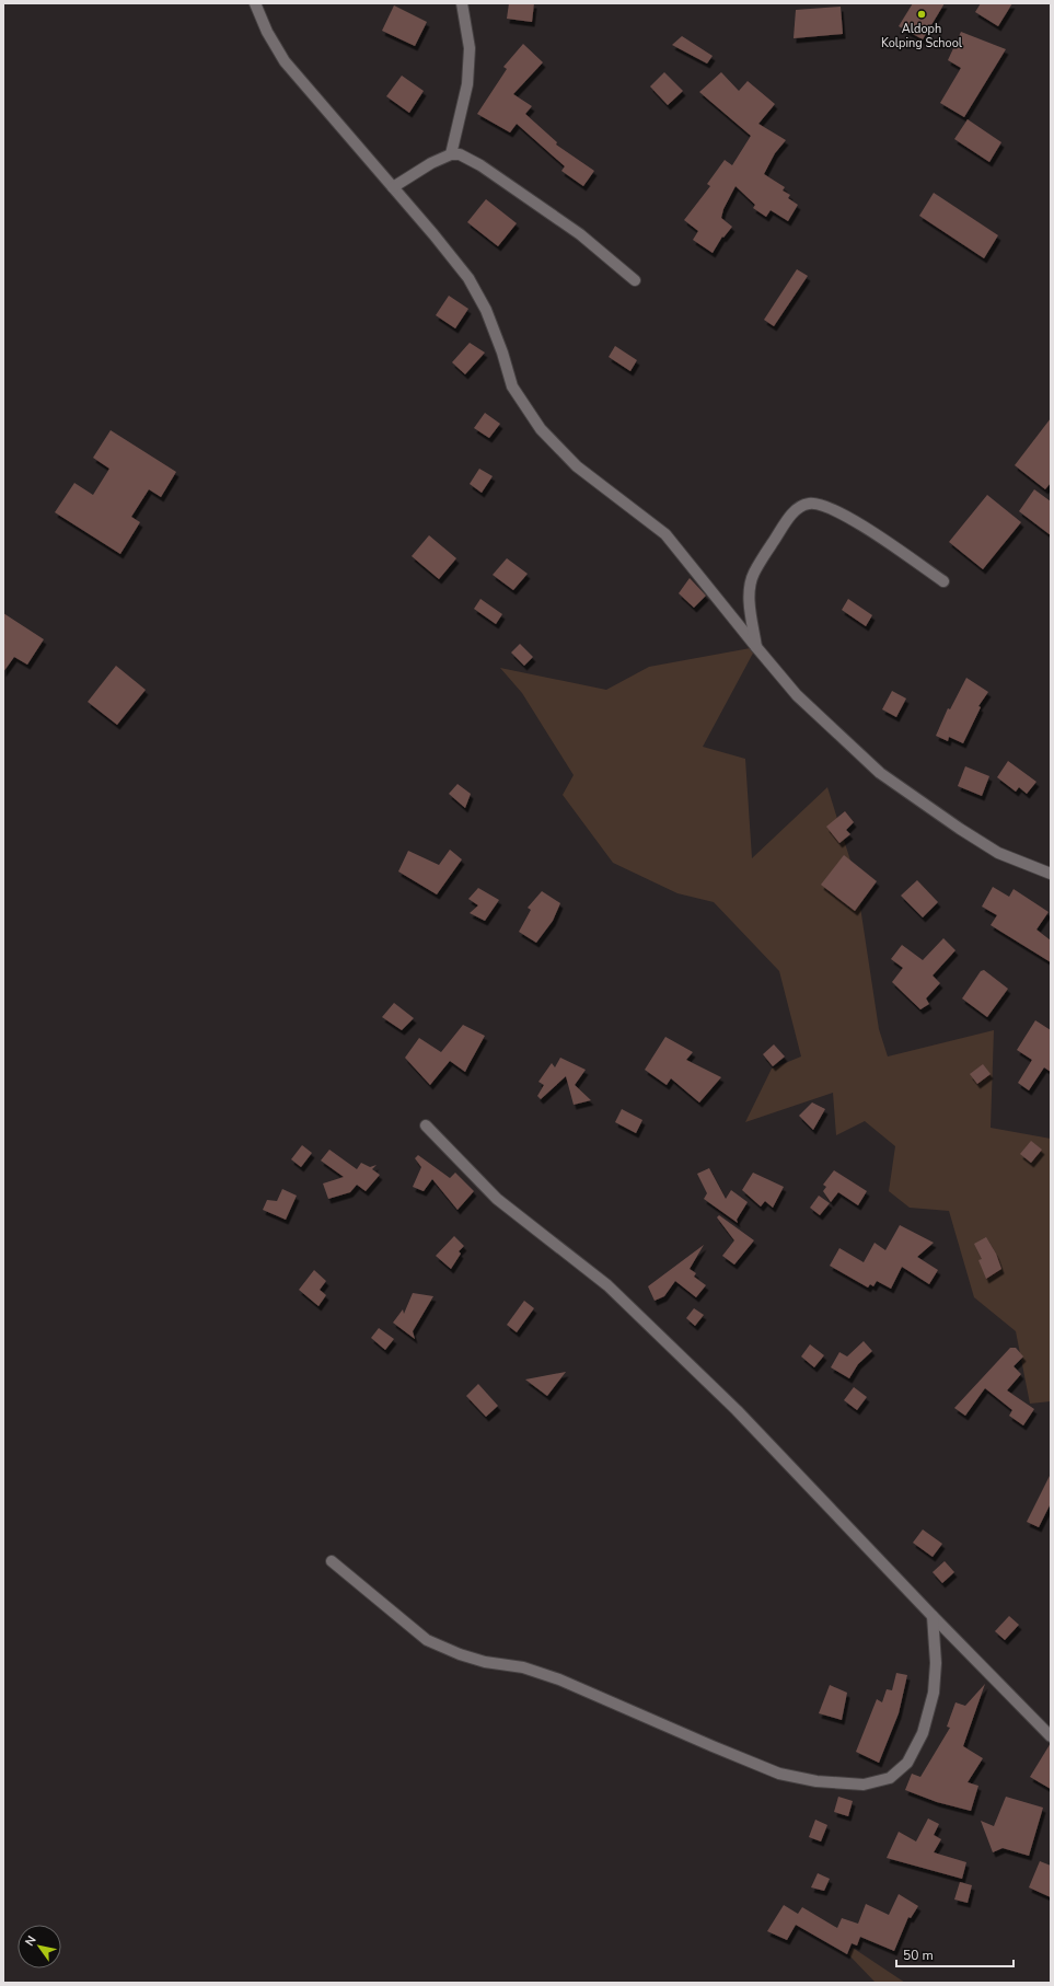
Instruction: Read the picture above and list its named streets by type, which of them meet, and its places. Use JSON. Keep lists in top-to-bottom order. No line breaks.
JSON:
{"places":["Aldoph Kolping School"],"scale_bar":"50 m","north":"top left"}
